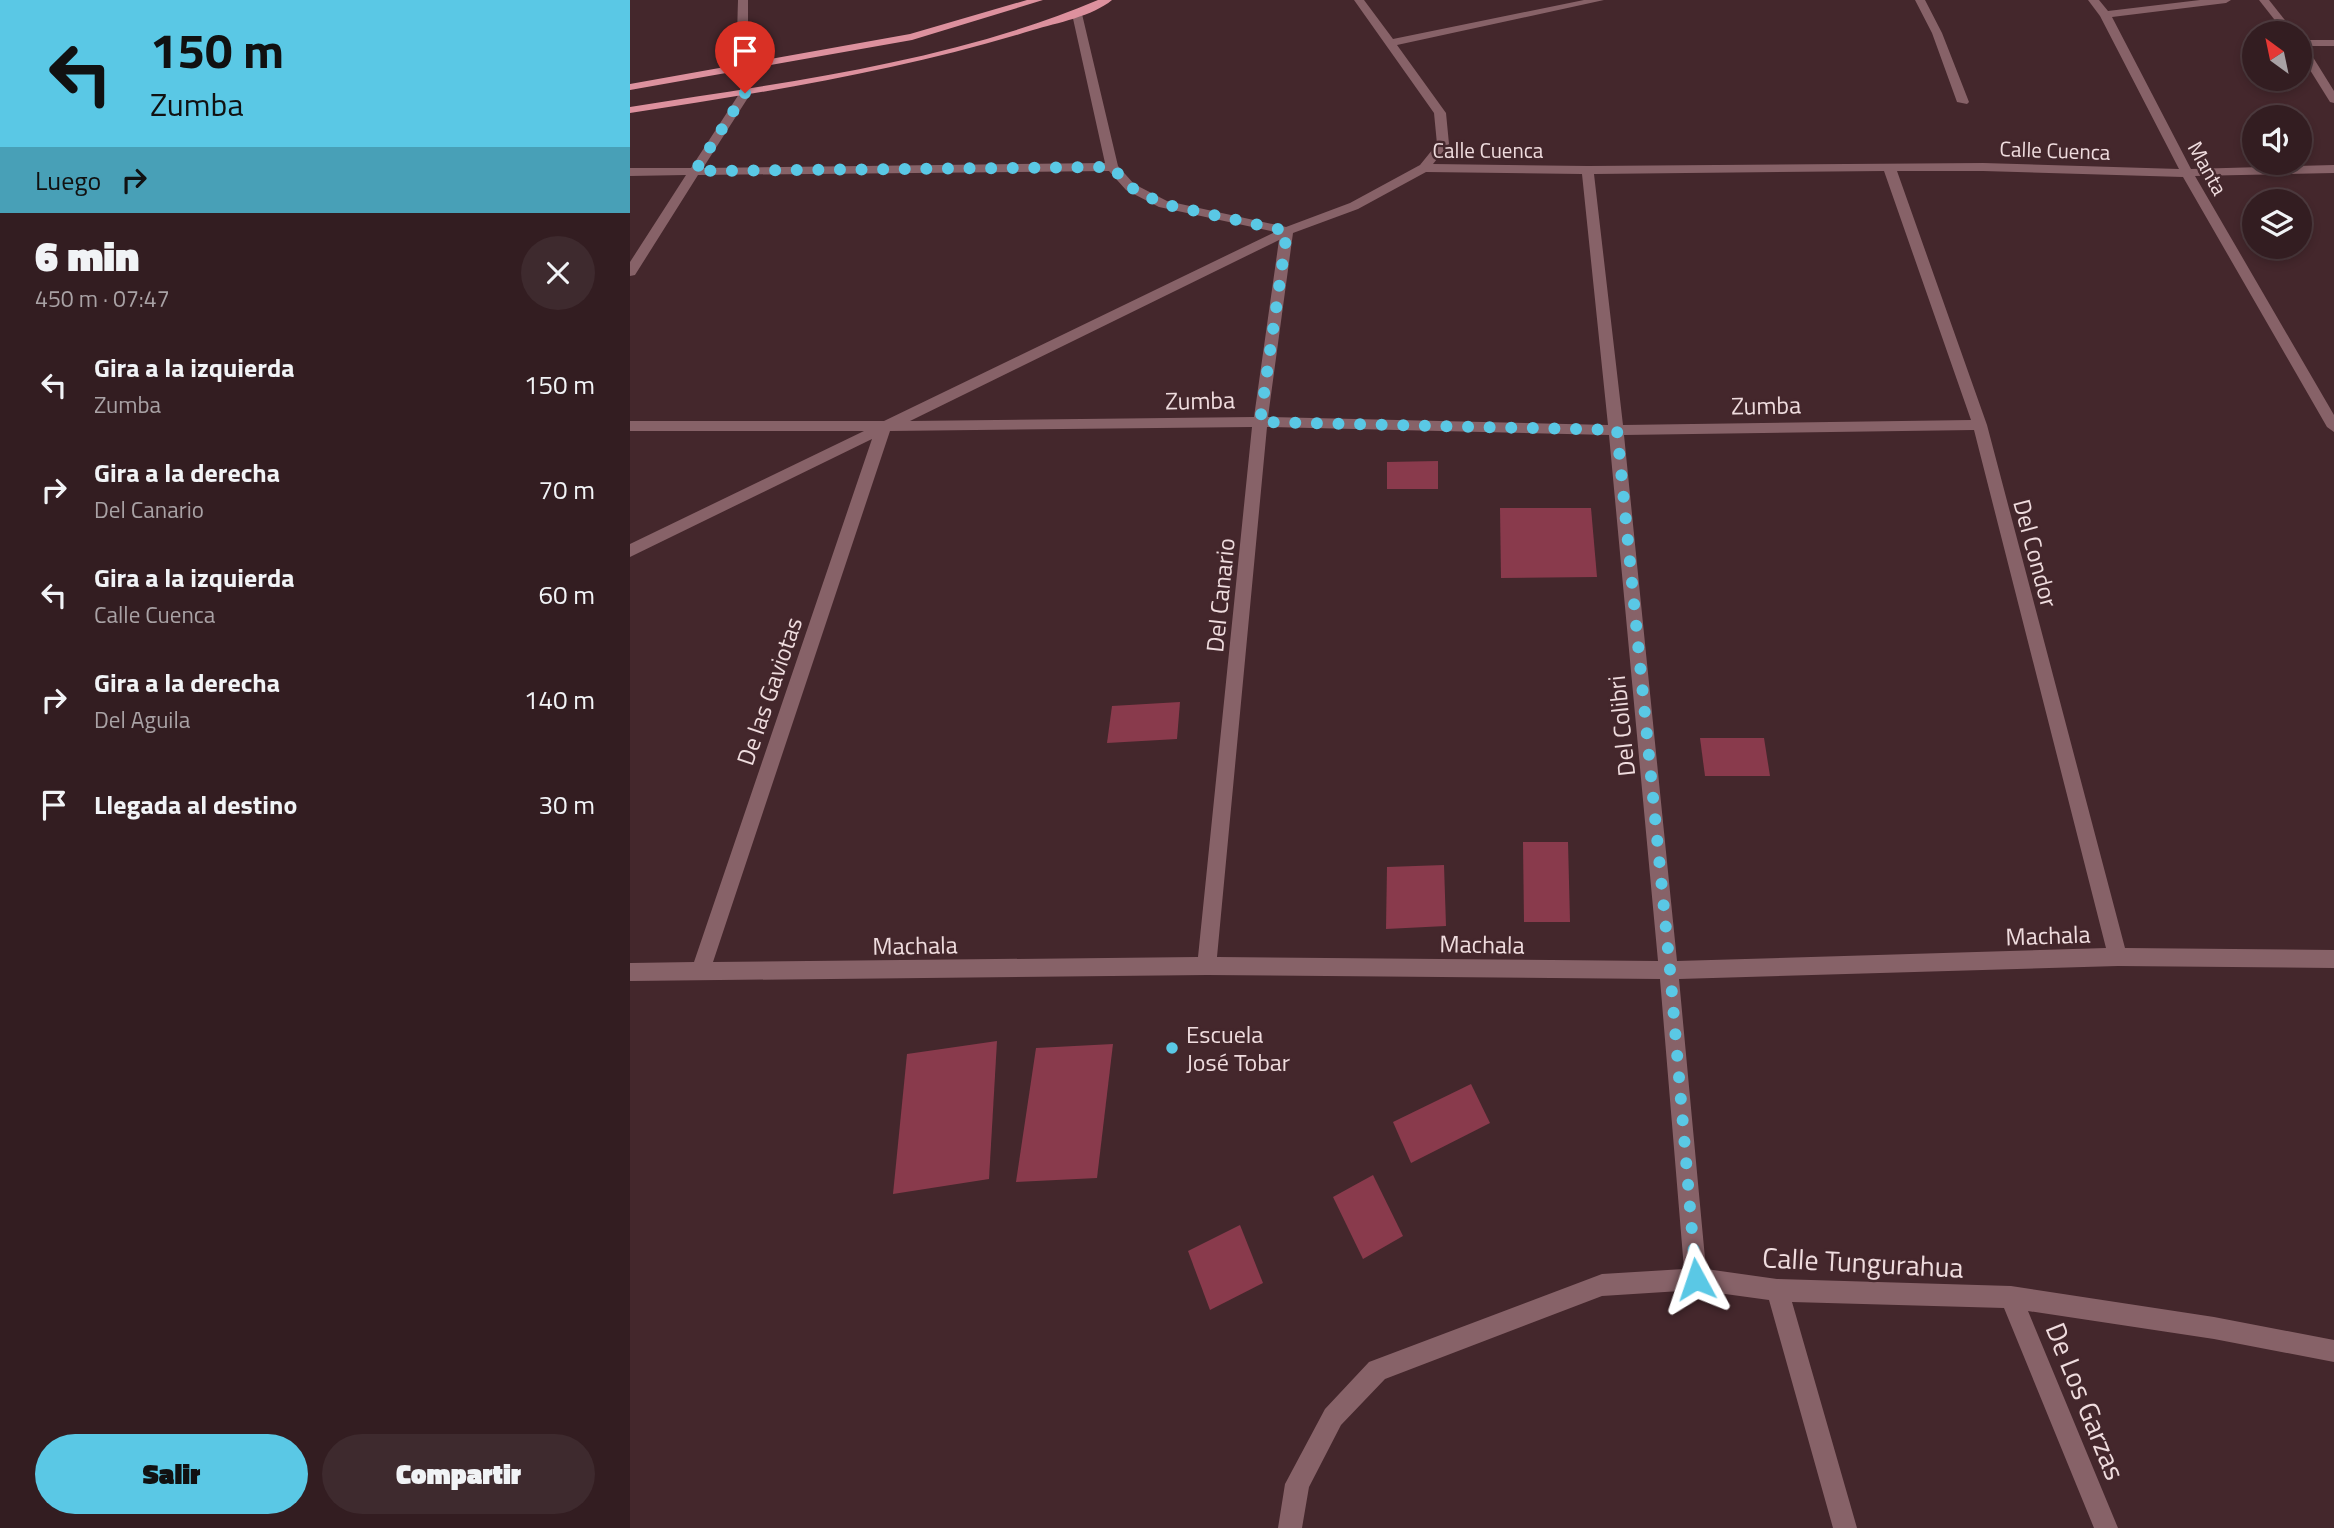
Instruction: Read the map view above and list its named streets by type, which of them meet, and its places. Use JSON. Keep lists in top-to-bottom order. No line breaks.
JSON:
{"streets":{"street":["Calle Cuenca","Manta","Zumba","Del Condor","Del Canario","De las Gaviotas","Del Colibri","Machala","Calle Tungurahua","De Los Garzas"]},"crossings":[["Calle Cuenca","Manta"],["Calle Cuenca","Del Condor"],["Calle Cuenca","Del Canario"],["Calle Cuenca","Del Colibri"],["Zumba","Del Condor"],["Zumba","Del Canario"],["Zumba","De las Gaviotas"],["Zumba","Del Colibri"],["Del Condor","Machala"],["Del Canario","Machala"],["De las Gaviotas","Machala"],["Del Colibri","Machala"],["Del Colibri","Calle Tungurahua"],["Calle Tungurahua","De Los Garzas"]],"places":["Escuela José Tobar"],"north":"top left","page":{"turn":["150 m","Zumba"],"then":"Luego","heading":["6 min","450 m · 07:47"],"list":[{"name":"Gira a la izquierda","note":"Zumba","value":"150 m"},{"name":"Gira a la derecha","note":"Del Canario","value":"70 m"},{"name":"Gira a la izquierda","note":"Calle Cuenca","value":"60 m"},{"name":"Gira a la derecha","note":"Del Aguila","value":"140 m"},{"name":"Llegada al destino","value":"30 m"}],"buttons":["Salir","Compartir"]}}
